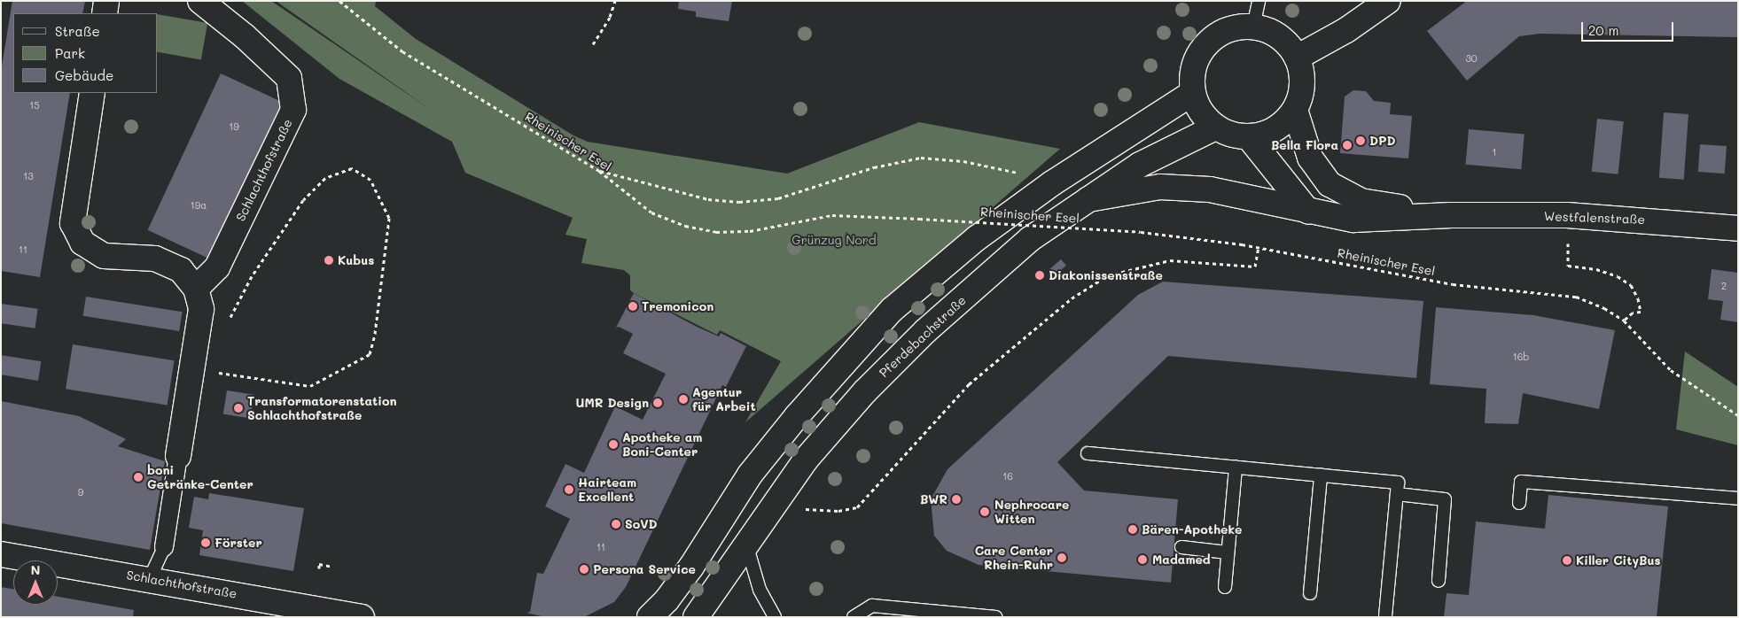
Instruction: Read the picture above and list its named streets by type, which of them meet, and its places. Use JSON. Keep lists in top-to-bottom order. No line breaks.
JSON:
{"streets":{"street":["Schlachthofstraße","Westfalenstraße","Pferdebachstraße"],"path":["Rheinischer Esel"]},"crossings":[["Westfalenstraße","Pferdebachstraße"]],"parks":["Grünzug Nord"],"places":["DPD","Bella Flora","Kubus","Diakonissenstraße","Tremonicon","Agentur für Arbeit","UMR Design","Transformatorenstation Schlachthofstraße","Apotheke am Boni-Center","boni Getränke-Center","Hairteam Excellent","BWR","Nephrocare Witten","SoVD","Bären-Apotheke","Förster","Care Center Rhein-Ruhr","Madamed","Killer CityBus","Persona Service"],"house_numbers":["30","15","19","1","13","19a","11","2","16b","16","9","11"],"legend":["Straße","Park","Gebäude"],"scale_bar":"20 m","north":"top"}
